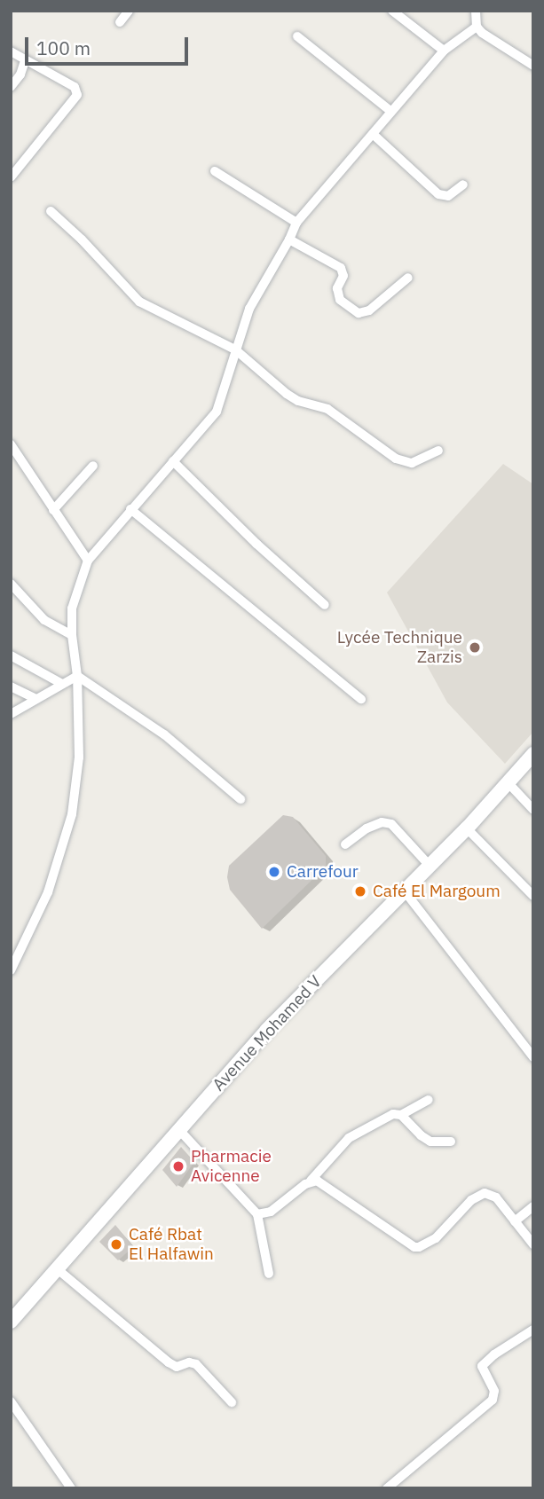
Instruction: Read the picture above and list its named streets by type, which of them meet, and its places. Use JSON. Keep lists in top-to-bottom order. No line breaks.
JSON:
{"streets":{"main road":["Avenue Mohamed V"]},"places":["Lycée Technique Zarzis","Carrefour","Café El Margoum","Pharmacie Avicenne","Café Rbat El Halfawin"],"scale_bar":"100 m"}
